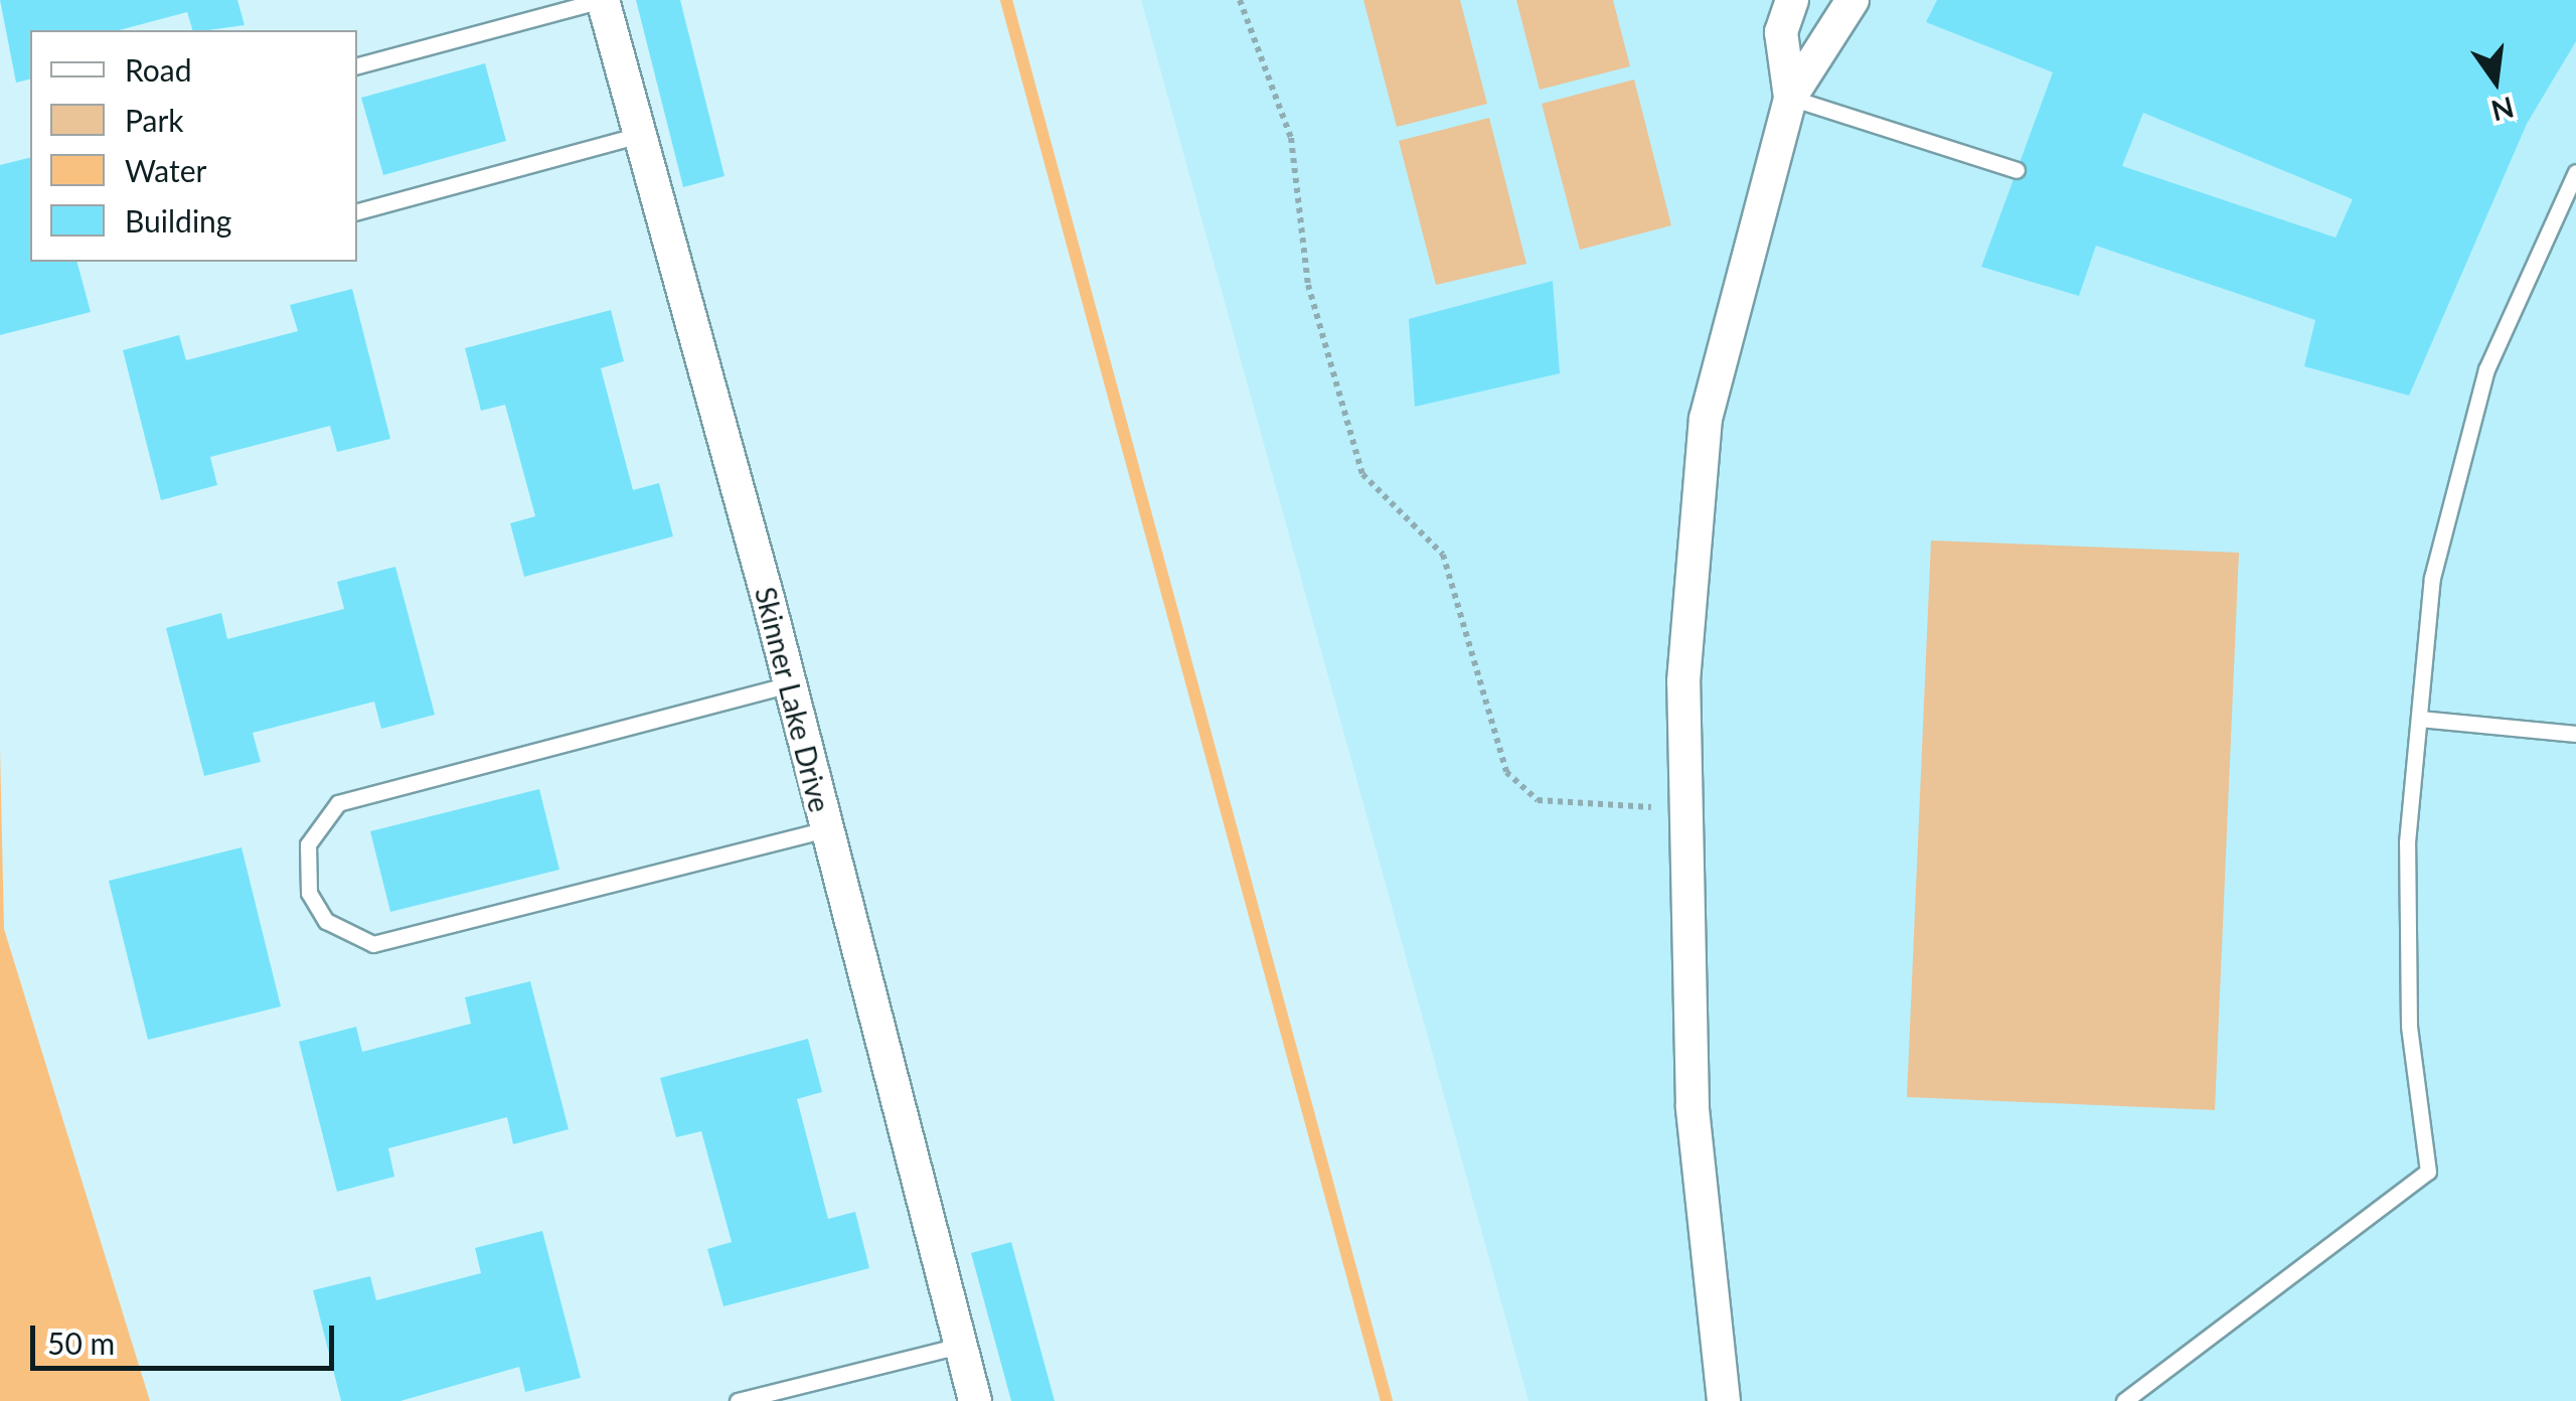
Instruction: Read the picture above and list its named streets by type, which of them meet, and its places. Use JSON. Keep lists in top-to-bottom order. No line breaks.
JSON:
{"streets":{"street":["Skinner Lake Drive"]},"legend":["Road","Park","Water","Building"],"scale_bar":"50 m","north":"bottom"}
